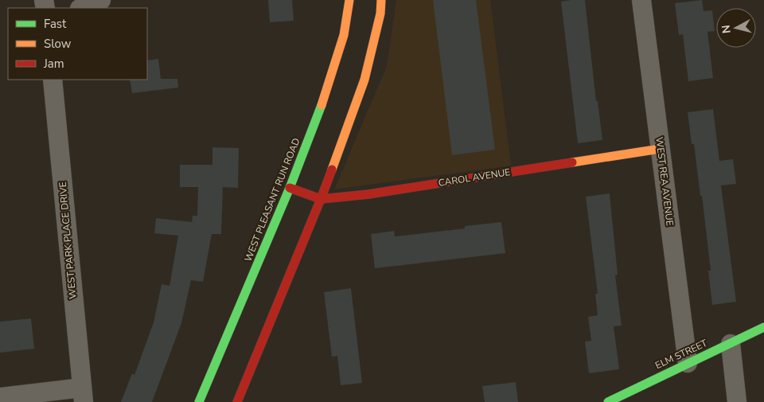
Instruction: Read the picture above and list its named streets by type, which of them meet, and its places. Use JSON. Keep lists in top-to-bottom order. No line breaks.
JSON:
{"streets":{"main road":["CAROL AVENUE","WEST PLEASANT RUN ROAD","ELM STREET"],"street":["WEST REA AVENUE","WEST PARK PLACE DRIVE"]},"crossings":[["CAROL AVENUE","WEST REA AVENUE"],["CAROL AVENUE","WEST PLEASANT RUN ROAD"],["WEST REA AVENUE","ELM STREET"]],"legend":["Fast","Slow","Jam"],"north":"left"}
